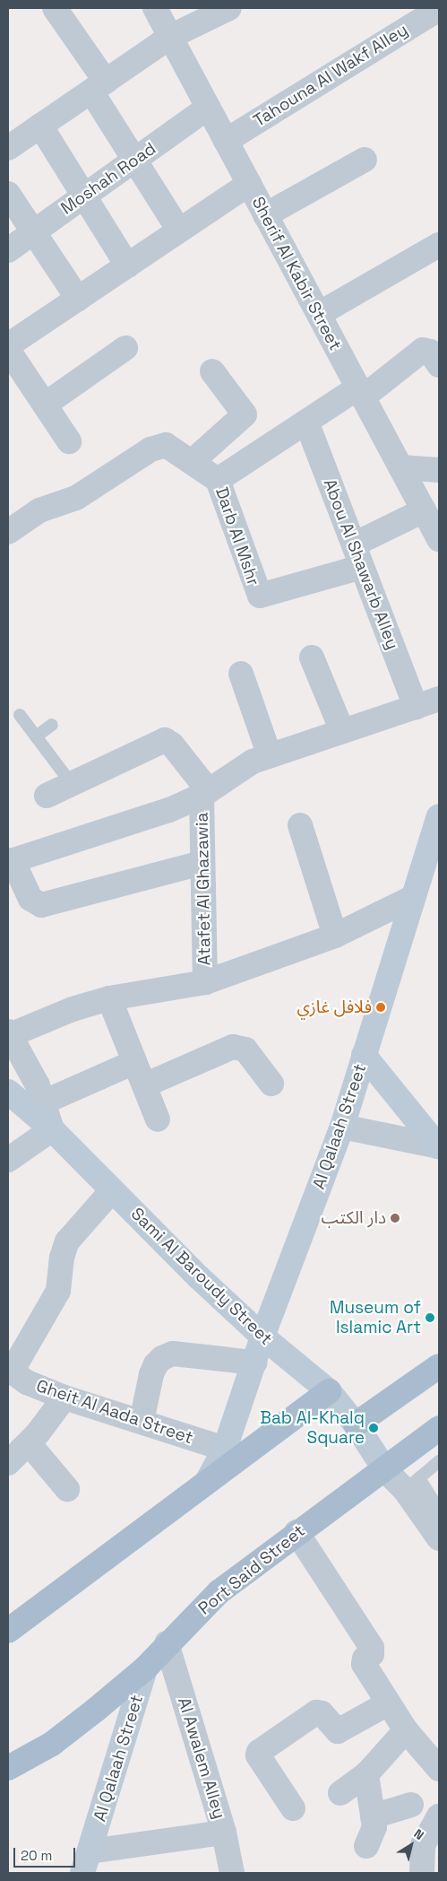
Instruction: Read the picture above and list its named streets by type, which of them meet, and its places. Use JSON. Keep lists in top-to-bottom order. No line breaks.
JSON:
{"streets":{"main road":["Port Said Street"],"street":["Tahouna Al Wakf Alley","Moshah Road","Sherif Al Kabir Street","Darb Al Mshr","Abou Al Shawarb Alley","Atafet Al Ghazawia","Al Qalaah Street","Sami Al Baroudy Street","Gheit Al Aada Street","Al Awalem Alley"]},"crossings":[["Tahouna Al Wakf Alley","Sherif Al Kabir Street"],["Moshah Road","Sherif Al Kabir Street"],["Darb Al Mshr","Abou Al Shawarb Alley"],["Al Qalaah Street","Sami Al Baroudy Street"],["Al Qalaah Street","Gheit Al Aada Street"],["Al Qalaah Street","Port Said Street"],["Sami Al Baroudy Street","Port Said Street"],["Port Said Street","Al Awalem Alley"]],"places":["فلافل غازي","دار الكتب","Museum of Islamic Art","Bab Al-Khalq Square"],"scale_bar":"20 m","north":"top right"}
